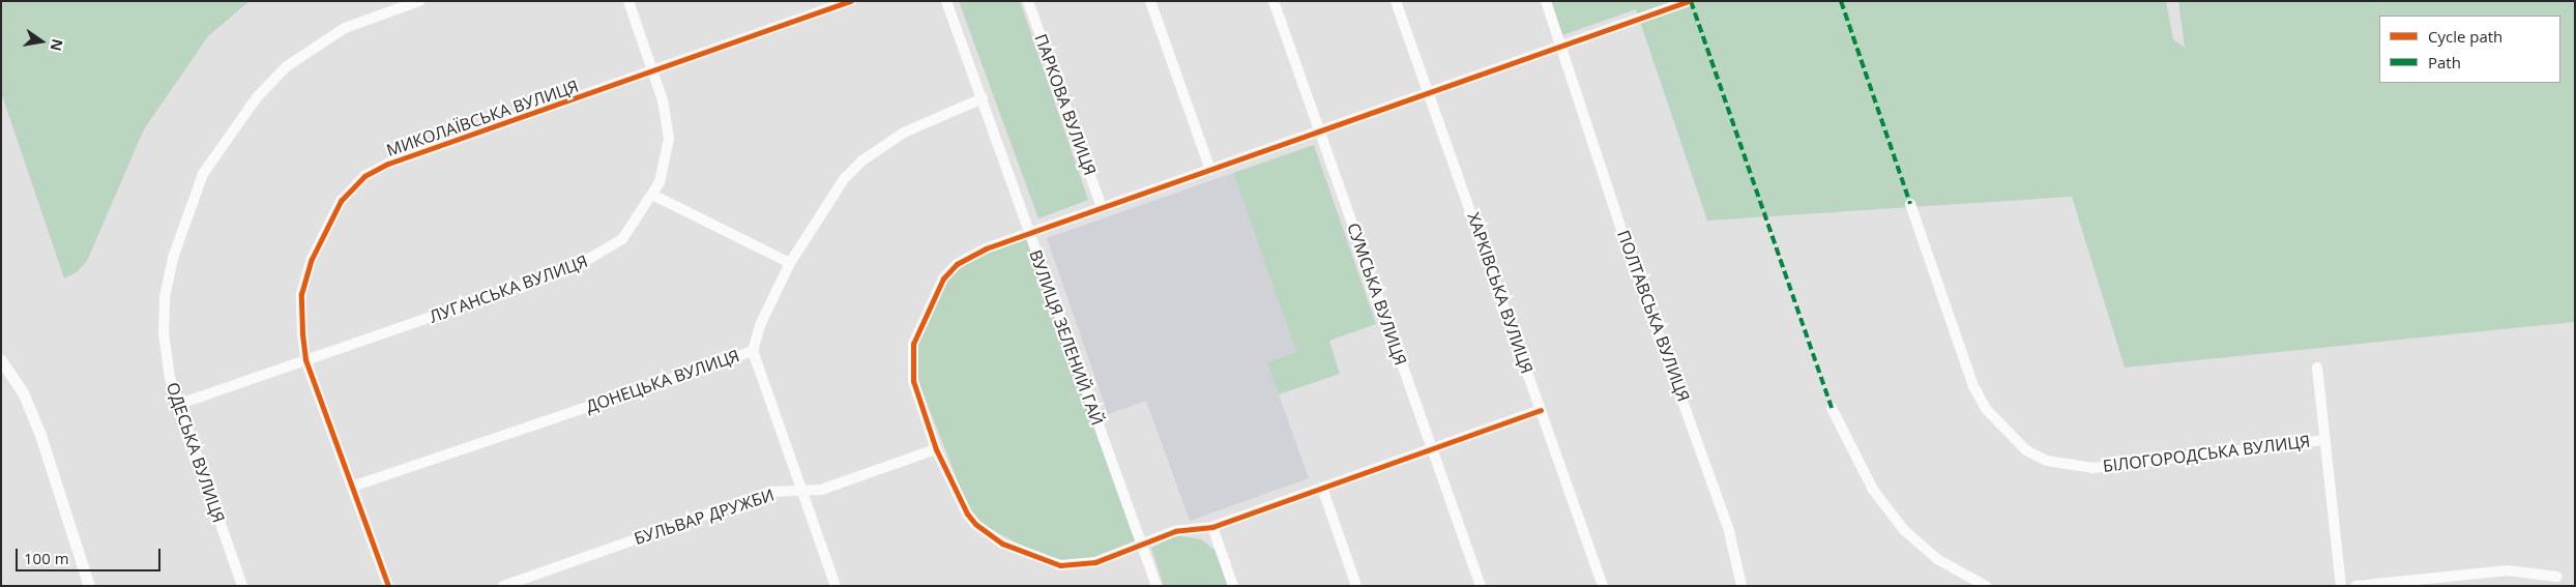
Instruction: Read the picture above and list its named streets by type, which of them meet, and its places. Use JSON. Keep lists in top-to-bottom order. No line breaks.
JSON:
{"streets":{"street":["ПАРКОВА ВУЛИЦЯ","МИКОЛАЇВСЬКА ВУЛИЦЯ","ЛУГАНСЬКА ВУЛИЦЯ","ХАРКІВСЬКА ВУЛИЦЯ","СУМСЬКА ВУЛИЦЯ","ПОЛТАВСЬКА ВУЛИЦЯ","ВУЛИЦЯ ЗЕЛЕНИЙ ГАЙ","ДОНЕЦЬКА ВУЛИЦЯ","ОДЕСЬКА ВУЛИЦЯ","БІЛОГОРОДСЬКА ВУЛИЦЯ","БУЛЬВАР ДРУЖБИ"]},"crossings":[["МИКОЛАЇВСЬКА ВУЛИЦЯ","ЛУГАНСЬКА ВУЛИЦЯ"],["МИКОЛАЇВСЬКА ВУЛИЦЯ","ДОНЕЦЬКА ВУЛИЦЯ"],["ЛУГАНСЬКА ВУЛИЦЯ","ОДЕСЬКА ВУЛИЦЯ"],["ВУЛИЦЯ ЗЕЛЕНИЙ ГАЙ","ДОНЕЦЬКА ВУЛИЦЯ"]],"legend":["Cycle path","Path"],"scale_bar":"100 m","north":"right"}
